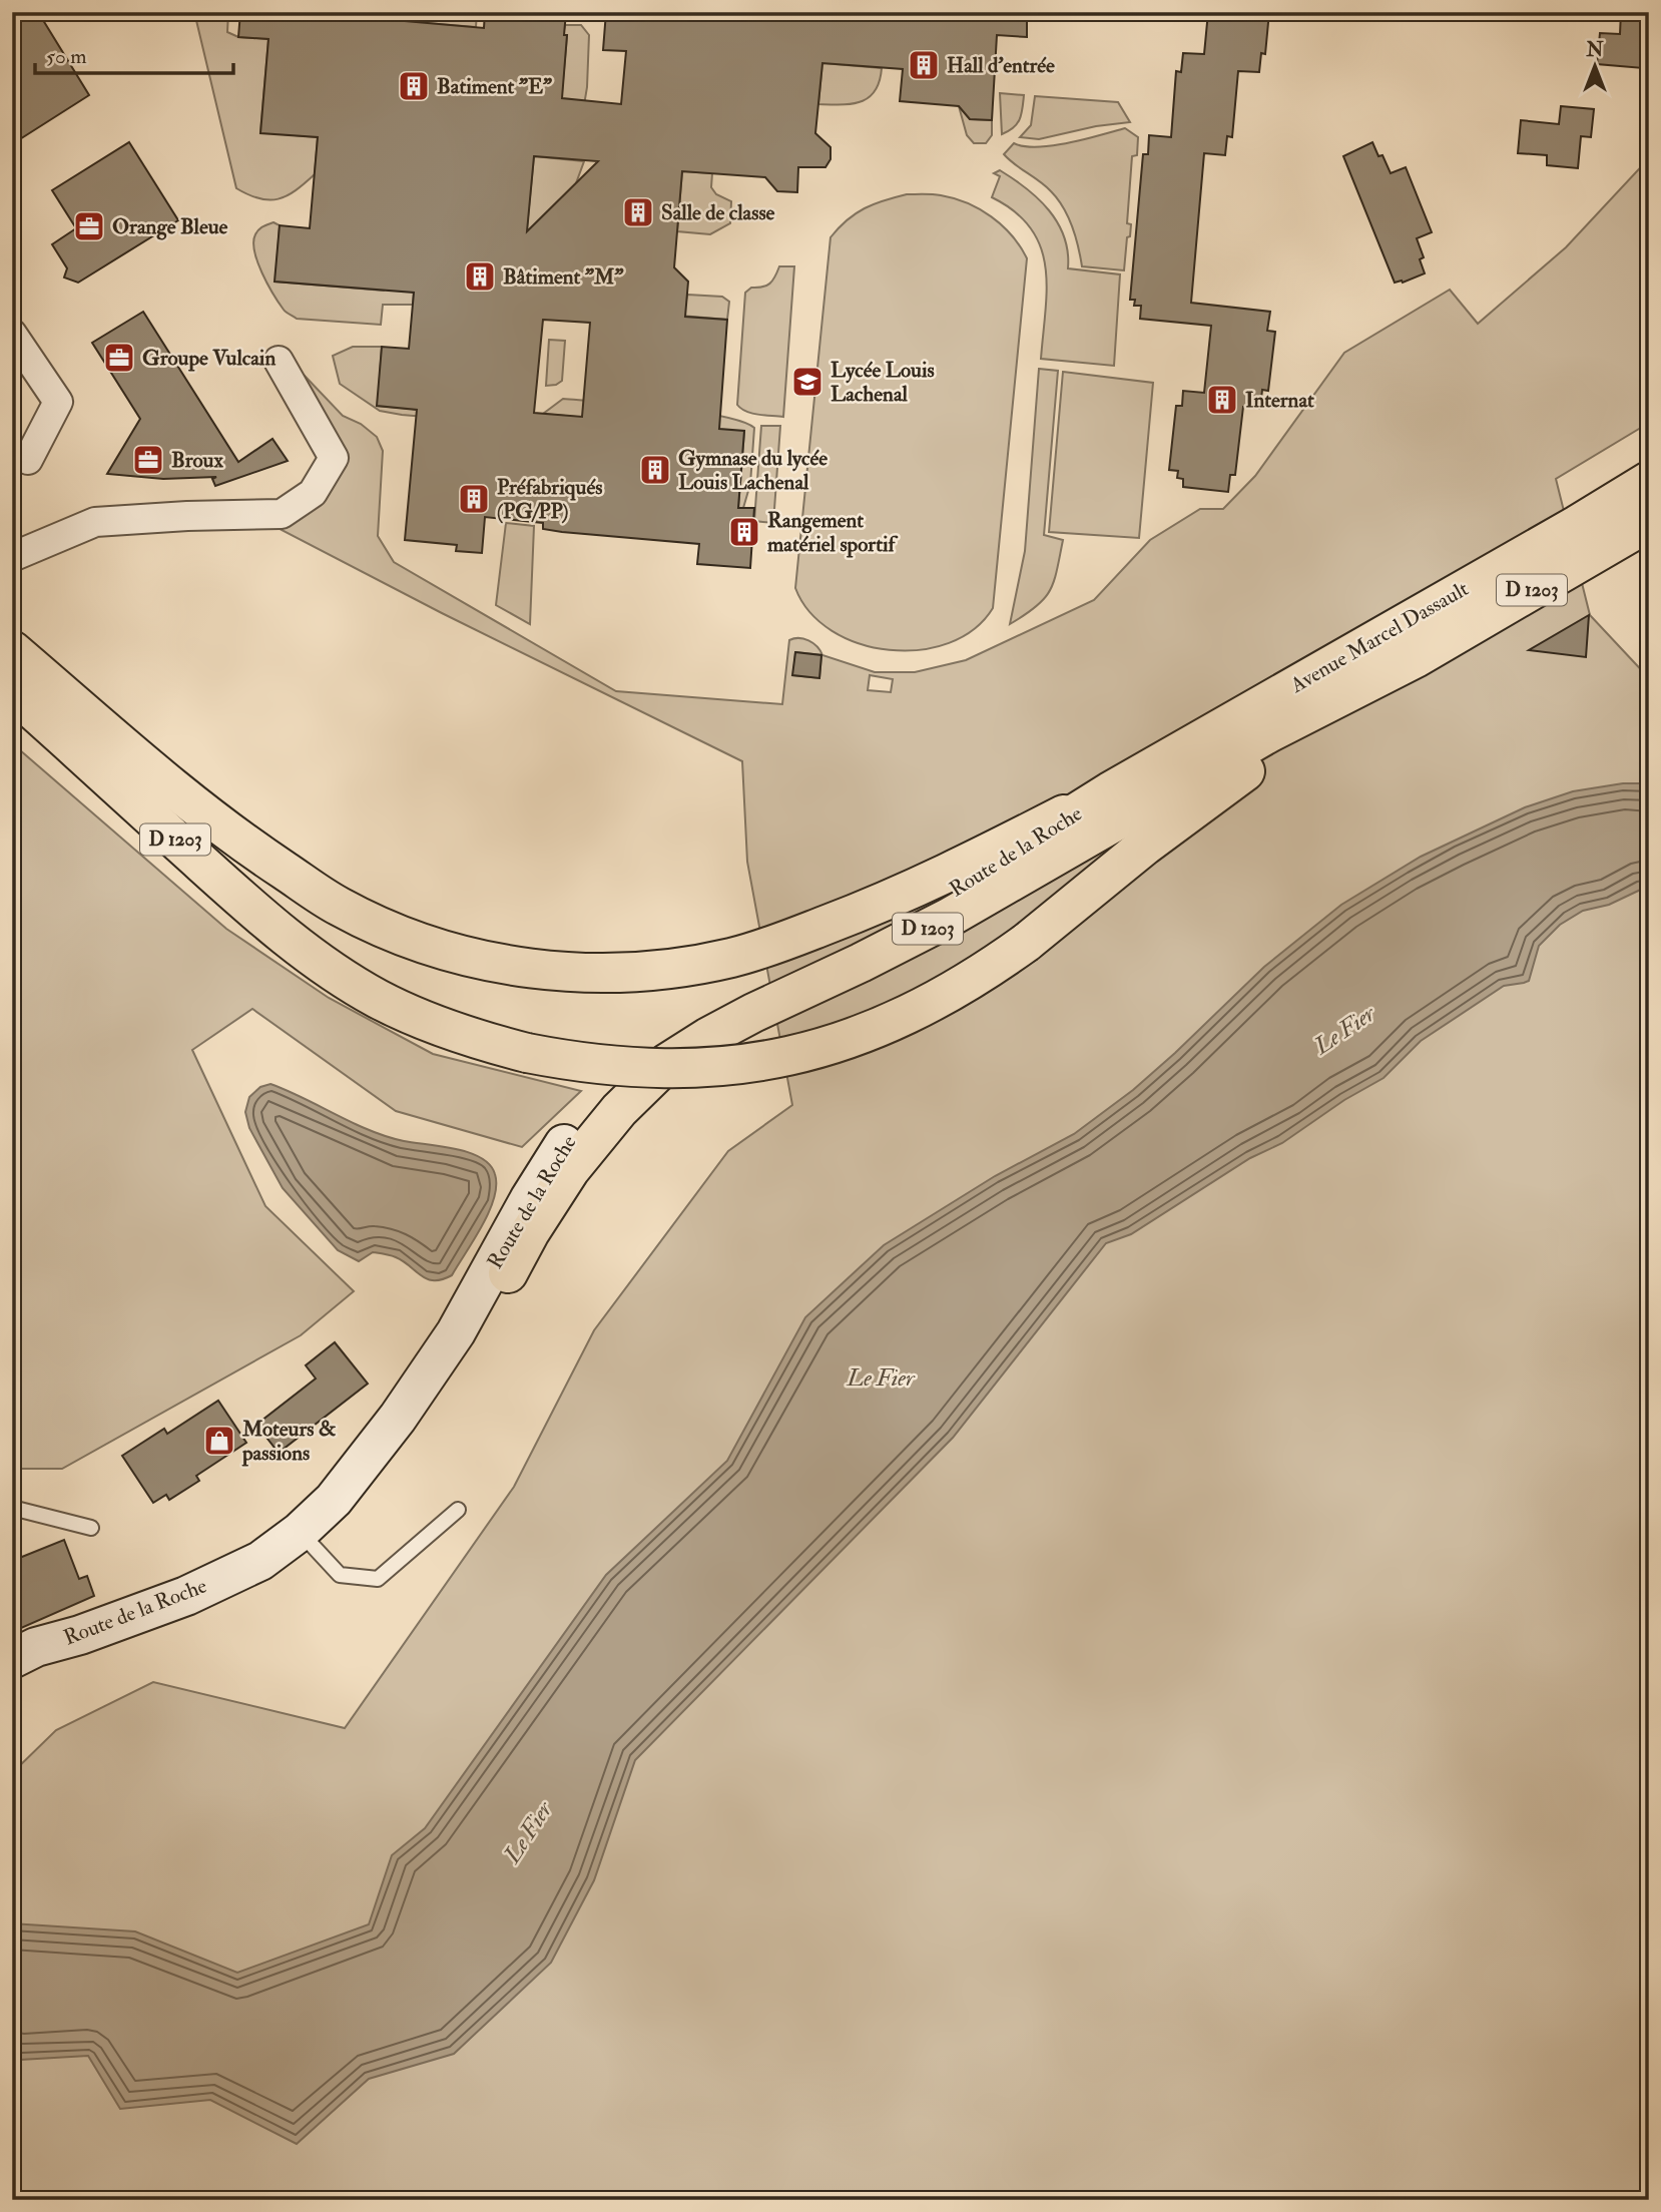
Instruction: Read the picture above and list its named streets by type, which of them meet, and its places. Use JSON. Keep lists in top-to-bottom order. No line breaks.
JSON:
{"streets":{"highway":["D 1203","Avenue Marcel Dassault","Route de la Roche"]},"crossings":[["D 1203","Avenue Marcel Dassault"],["D 1203","Route de la Roche"],["Avenue Marcel Dassault","Route de la Roche"]],"water":["Le Fier"],"places":{"building":["Hall d'entrée","Batiment \"E\"","Salle de classe","Bâtiment \"M\"","Internat","Gymnase du lycée Louis Lachenal","Préfabriqués (PG/PP)","Rangement matériel sportif"],"office":["Orange Bleue","Groupe Vulcain","Broux"],"school or university":["Lycée Louis Lachenal"],"shop":["Moteurs & passions"]},"scale_bar":"50 m","north":"top"}
